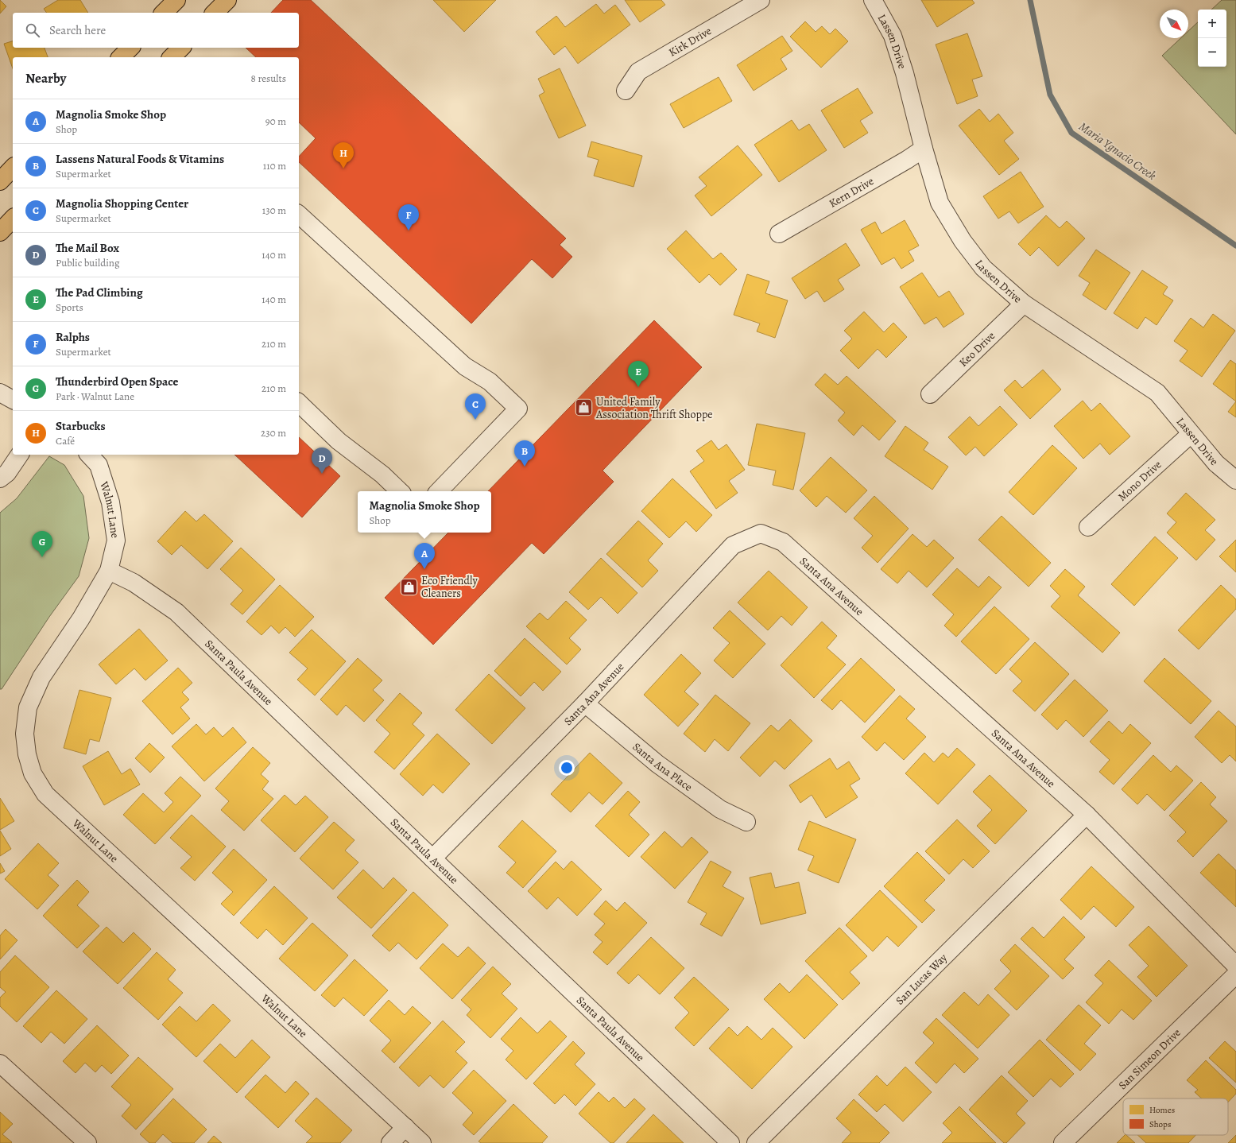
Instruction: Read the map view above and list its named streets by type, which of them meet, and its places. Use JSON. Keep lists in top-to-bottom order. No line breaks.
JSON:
{"streets":{"street":["Kirk Drive","Lassen Drive","Kern Drive","Keo Drive","Mono Drive","Walnut Lane","Santa Ana Avenue","Santa Paula Avenue","Santa Ana Place","San Lucas Way","San Simeon Drive"]},"crossings":[["Lassen Drive","Kern Drive"],["Lassen Drive","Keo Drive"],["Lassen Drive","Mono Drive"],["Walnut Lane","Santa Paula Avenue"],["Santa Ana Avenue","Santa Paula Avenue"],["Santa Ana Avenue","Santa Ana Place"],["Santa Ana Avenue","San Lucas Way"]],"water":["Maria Ygnacio Creek"],"places":{"shop":["United Family Association Thrift Shoppe","Eco Friendly Cleaners"]},"legend":["Homes","Shops"],"north":"bottom right","page":{"map_buttons":["+","−"],"search":"Search here","heading":["Nearby","8 results"],"list":[{"mark":"A","name":"Magnolia Smoke Shop","note":"Shop","value":"90 m"},{"mark":"B","name":"Lassens Natural Foods & Vitamins","note":"Supermarket","value":"110 m"},{"mark":"C","name":"Magnolia Shopping Center","note":"Supermarket","value":"130 m"},{"mark":"D","name":"The Mail Box","note":"Public building","value":"140 m"},{"mark":"E","name":"The Pad Climbing","note":"Sports","value":"140 m"},{"mark":"F","name":"Ralphs","note":"Supermarket","value":"210 m"},{"mark":"G","name":"Thunderbird Open Space","note":"Park · Walnut Lane","value":"210 m"},{"mark":"H","name":"Starbucks","note":"Café","value":"230 m"}],"pins":["H","F","E","C","B","D","G","A"],"popup":["Magnolia Smoke Shop","Shop"]}}
